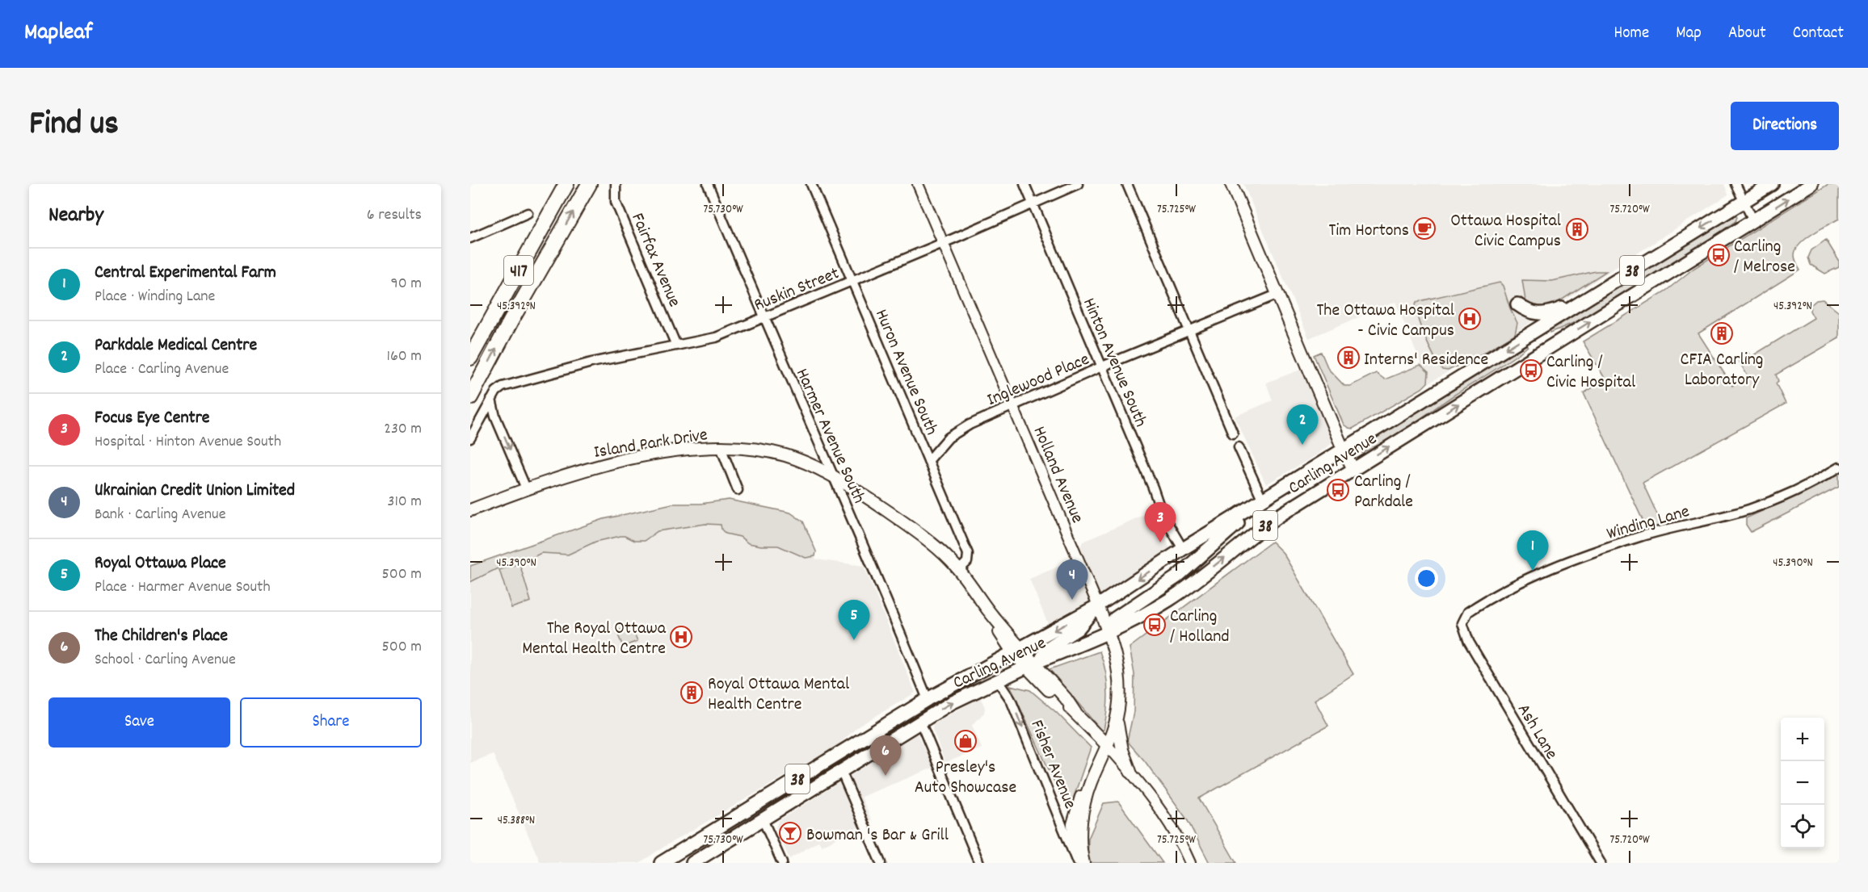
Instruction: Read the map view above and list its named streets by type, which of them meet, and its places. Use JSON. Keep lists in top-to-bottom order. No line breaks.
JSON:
{"streets":{"highway":["417"],"main road":["38","Island Park Drive","Carling Avenue","Holland Avenue"],"street":["Fairfax Avenue","Ruskin Street","Hinton Avenue South","Huron Avenue South","Inglewood Place","Harmer Avenue South","Winding Lane","Ash Lane","Fisher Avenue"]},"crossings":[["Fairfax Avenue","Ruskin Street"],["Ruskin Street","Hinton Avenue South"],["Ruskin Street","Huron Avenue South"],["Ruskin Street","Harmer Avenue South"],["Ruskin Street","Holland Avenue"],["Hinton Avenue South","Inglewood Place"],["Hinton Avenue South","Carling Avenue"],["Huron Avenue South","Inglewood Place"],["Huron Avenue South","Island Park Drive"],["Inglewood Place","Holland Avenue"],["Harmer Avenue South","Island Park Drive"],["Harmer Avenue South","Carling Avenue"],["Island Park Drive","Carling Avenue"],["Island Park Drive","Holland Avenue"],["Carling Avenue","Holland Avenue"],["Carling Avenue","Fisher Avenue"],["Holland Avenue","Fisher Avenue"],["Winding Lane","Ash Lane"]],"one_way":["Fisher Avenue"],"places":{"cafe":["Tim Hortons"],"building":["Ottawa Hospital Civic Campus","CFIA Carling Laboratory","Interns' Residence","Royal Ottawa Mental Health Centre"],"bus stop":["Carling / Melrose","Carling / Civic Hospital","Carling / Parkdale","Carling / Holland"],"hospital":["The Ottawa Hospital - Civic Campus","The Royal Ottawa Mental Health Centre"],"shop":["Presley's Auto Showcase"],"bar":["Bowman 's Bar & Grill"]},"page":{"header":"Mapleaf","nav":["Home","Map","About","Contact"],"title":"Find us","buttons":["Directions",["Save","Share"]],"heading":["Nearby","6 results"],"list":[{"mark":"1","name":"Central Experimental Farm","note":"Place · Winding Lane","value":"90 m"},{"mark":"2","name":"Parkdale Medical Centre","note":"Place · Carling Avenue","value":"160 m"},{"mark":"3","name":"Focus Eye Centre","note":"Hospital · Hinton Avenue South","value":"230 m"},{"mark":"4","name":"Ukrainian Credit Union Limited","note":"Bank · Carling Avenue","value":"310 m"},{"mark":"5","name":"Royal Ottawa Place","note":"Place · Harmer Avenue South","value":"500 m"},{"mark":"6","name":"The Children's Place","note":"School · Carling Avenue","value":"500 m"}],"pins":["2","3","1","4","5","6"],"map_buttons":["+","−"]},"coordinates":["75.730°W","75.725°W","75.720°W","45.392°N","45.390°N","45.388°N"]}
